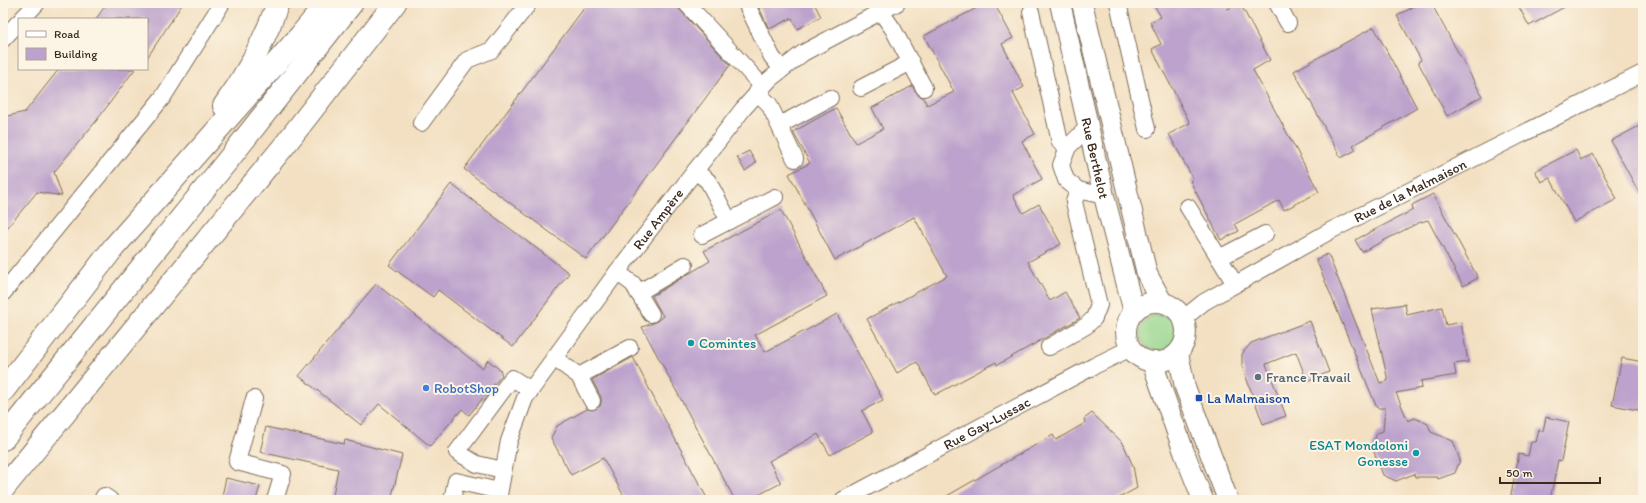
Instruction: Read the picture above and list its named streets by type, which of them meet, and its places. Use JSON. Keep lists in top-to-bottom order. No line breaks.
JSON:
{"streets":{"main road":["Rue Berthelot"],"street":["Rue de la Malmaison","Rue Ampère","Rue Gay-Lussac"]},"crossings":[["Rue Berthelot","Rue de la Malmaison"],["Rue Berthelot","Rue Gay-Lussac"],["Rue de la Malmaison","Rue Gay-Lussac"]],"places":{"other":["Comintes","France Travail","RobotShop","ESAT Mondoloni Gonesse"],"transit":["La Malmaison"]},"legend":["Road","Building"],"scale_bar":"50 m"}
